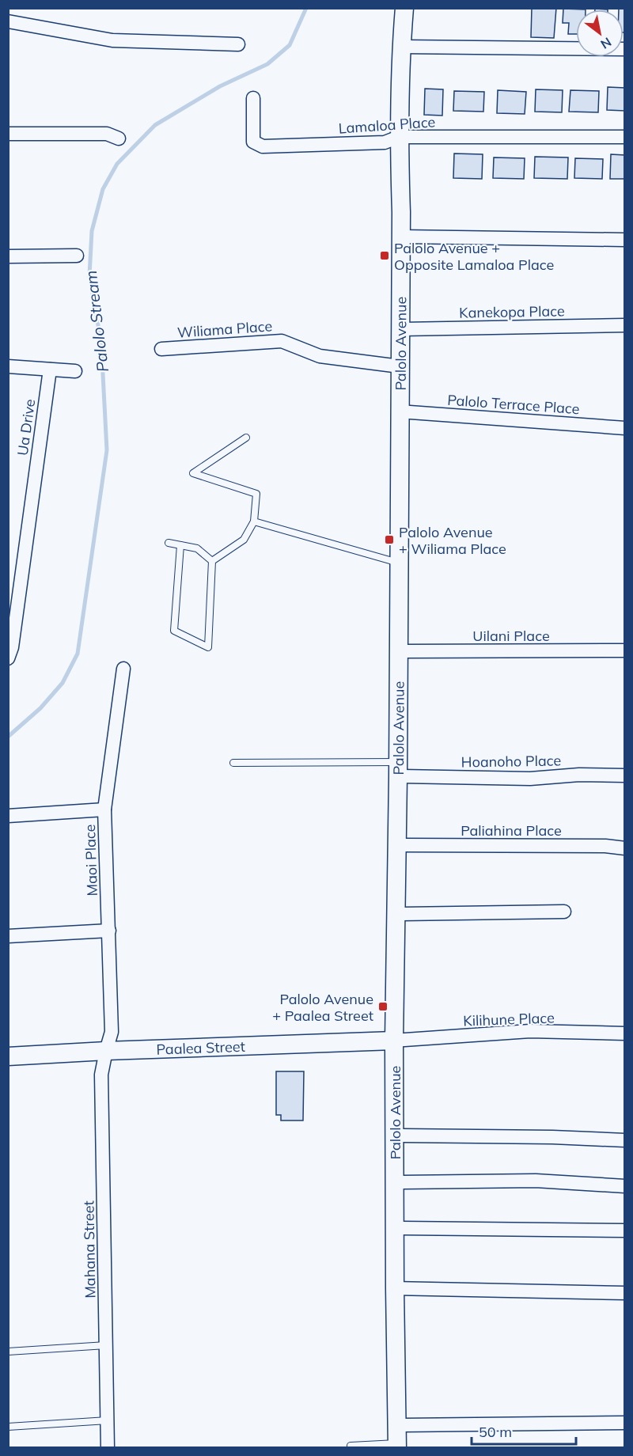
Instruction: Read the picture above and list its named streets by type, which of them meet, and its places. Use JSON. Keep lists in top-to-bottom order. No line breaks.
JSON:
{"streets":{"street":["Lamaloa Place","Kanekopa Place","Wiliama Place","Palolo Avenue","Palolo Terrace Place","Ua Drive","Uilani Place","Hoanoho Place","Paliahina Place","Maoi Place","Kilihune Place","Paalea Street","Mahana Street"]},"crossings":[["Lamaloa Place","Palolo Avenue"],["Kanekopa Place","Palolo Avenue"],["Wiliama Place","Palolo Avenue"],["Palolo Avenue","Palolo Terrace Place"],["Palolo Avenue","Uilani Place"],["Palolo Avenue","Hoanoho Place"],["Palolo Avenue","Paliahina Place"],["Palolo Avenue","Kilihune Place"],["Palolo Avenue","Paalea Street"],["Maoi Place","Paalea Street"],["Maoi Place","Mahana Street"],["Kilihune Place","Paalea Street"],["Paalea Street","Mahana Street"]],"water":["Palolo Stream"],"places":{"transit":["Palolo Avenue + Opposite Lamaloa Place","Palolo Avenue + Wiliama Place","Palolo Avenue + Paalea Street"]},"scale_bar":"50 m","north":"bottom right"}
